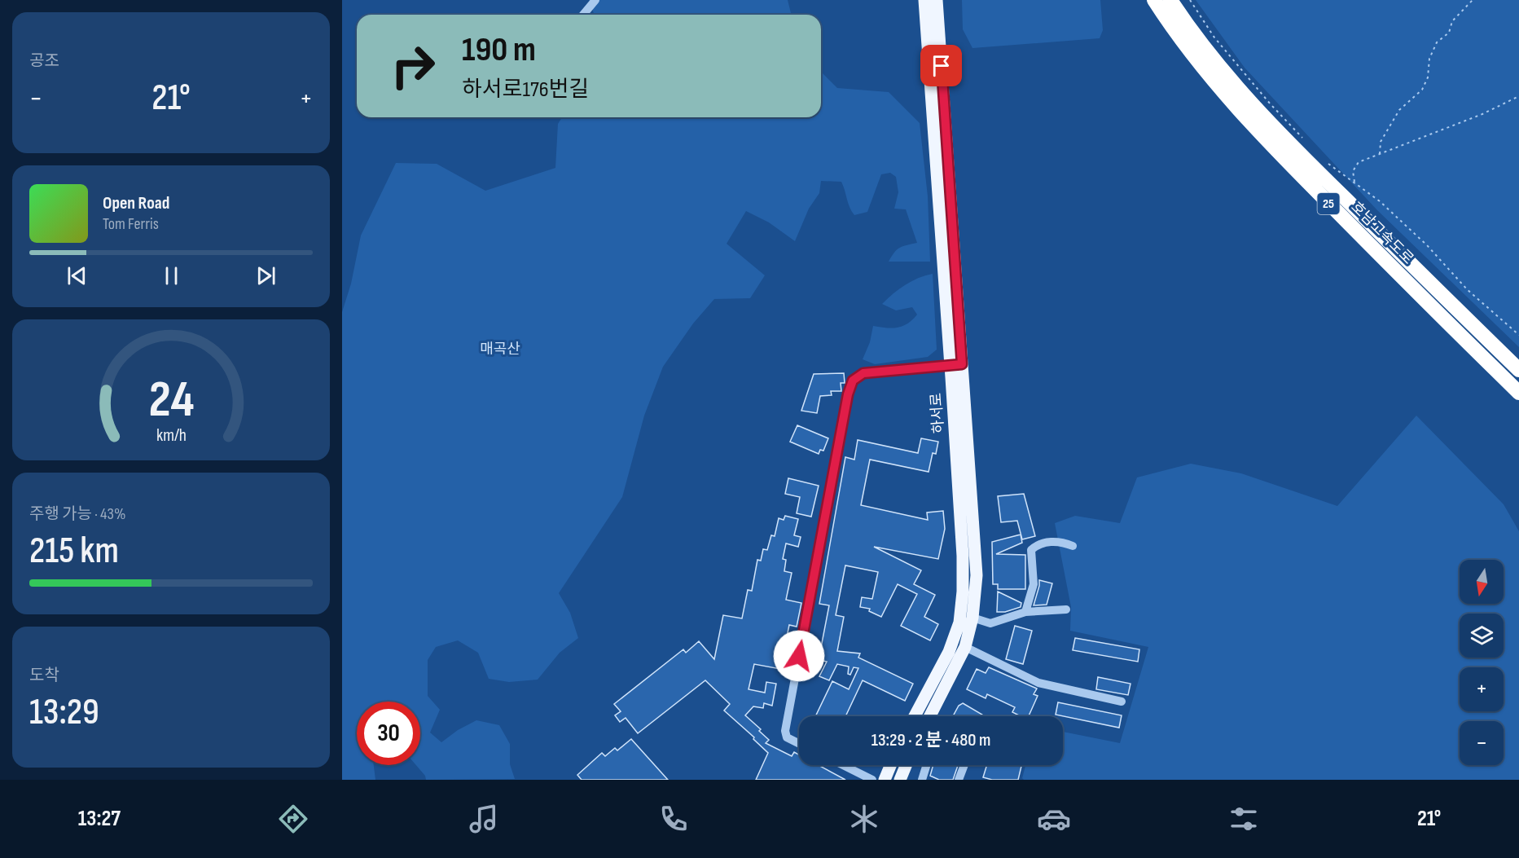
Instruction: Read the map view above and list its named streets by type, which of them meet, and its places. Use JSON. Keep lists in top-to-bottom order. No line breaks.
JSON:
{"streets":{"highway":["25","호남고속도로"],"main road":["하서로"]},"parks":["매곡산"],"north":"bottom","page":{"tile":["공조",["주행 가능 · 43%","215 km"],["도착","13:29"]],"turn":["190 m","하서로176번길"],"heat":["−","21°","+"],"song":["Open Road","Tom Ferris"],"map_buttons":["+","−"],"limit":"30","trip":"13:29 · 2 분 · 480 m","tabs":["13:27","21°"],"gauge":["24","km/h"]}}
